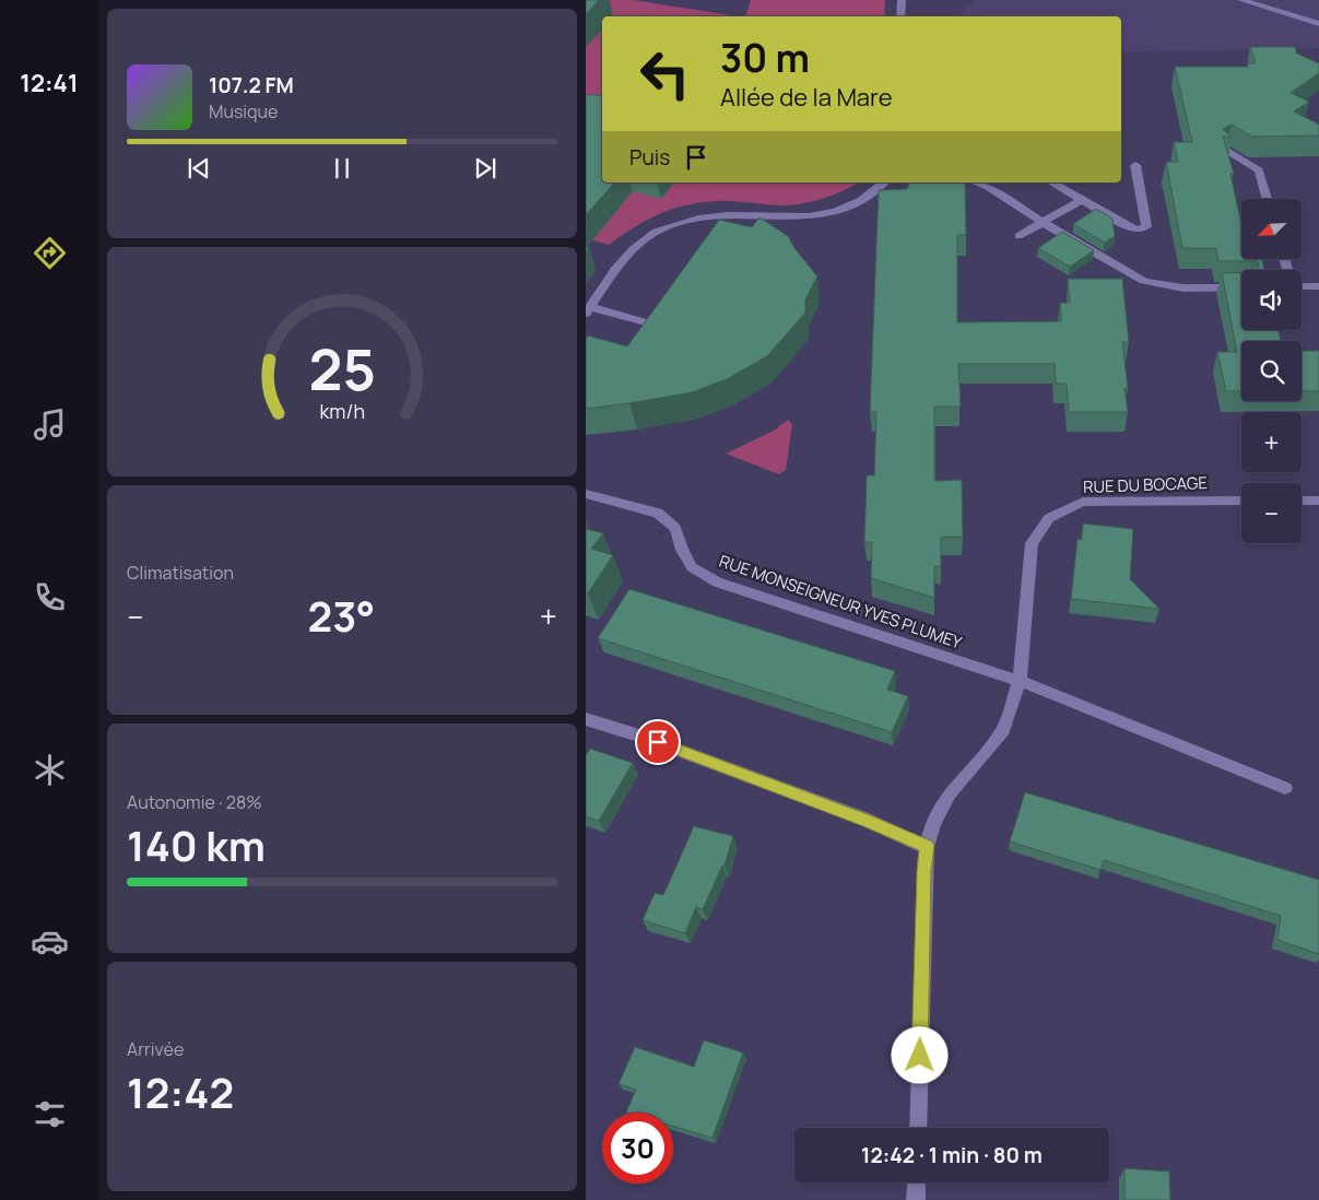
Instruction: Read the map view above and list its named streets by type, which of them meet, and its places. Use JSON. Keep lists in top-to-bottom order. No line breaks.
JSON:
{"streets":{"street":["RUE DU BOCAGE","RUE MONSEIGNEUR YVES PLUMEY"]},"crossings":[["RUE DU BOCAGE","RUE MONSEIGNEUR YVES PLUMEY"]],"north":"bottom left","page":{"tabs":"12:41","turn":["30 m","Allée de la Mare"],"song":["107.2 FM","Musique"],"then":"Puis","map_buttons":["+","−"],"tile":["Climatisation",["Autonomie · 28%","140 km"],["Arrivée","12:42"]],"heat":["−","23°","+"],"limit":"30","trip":"12:42 · 1 min · 80 m","gauge":["25","km/h"]}}
